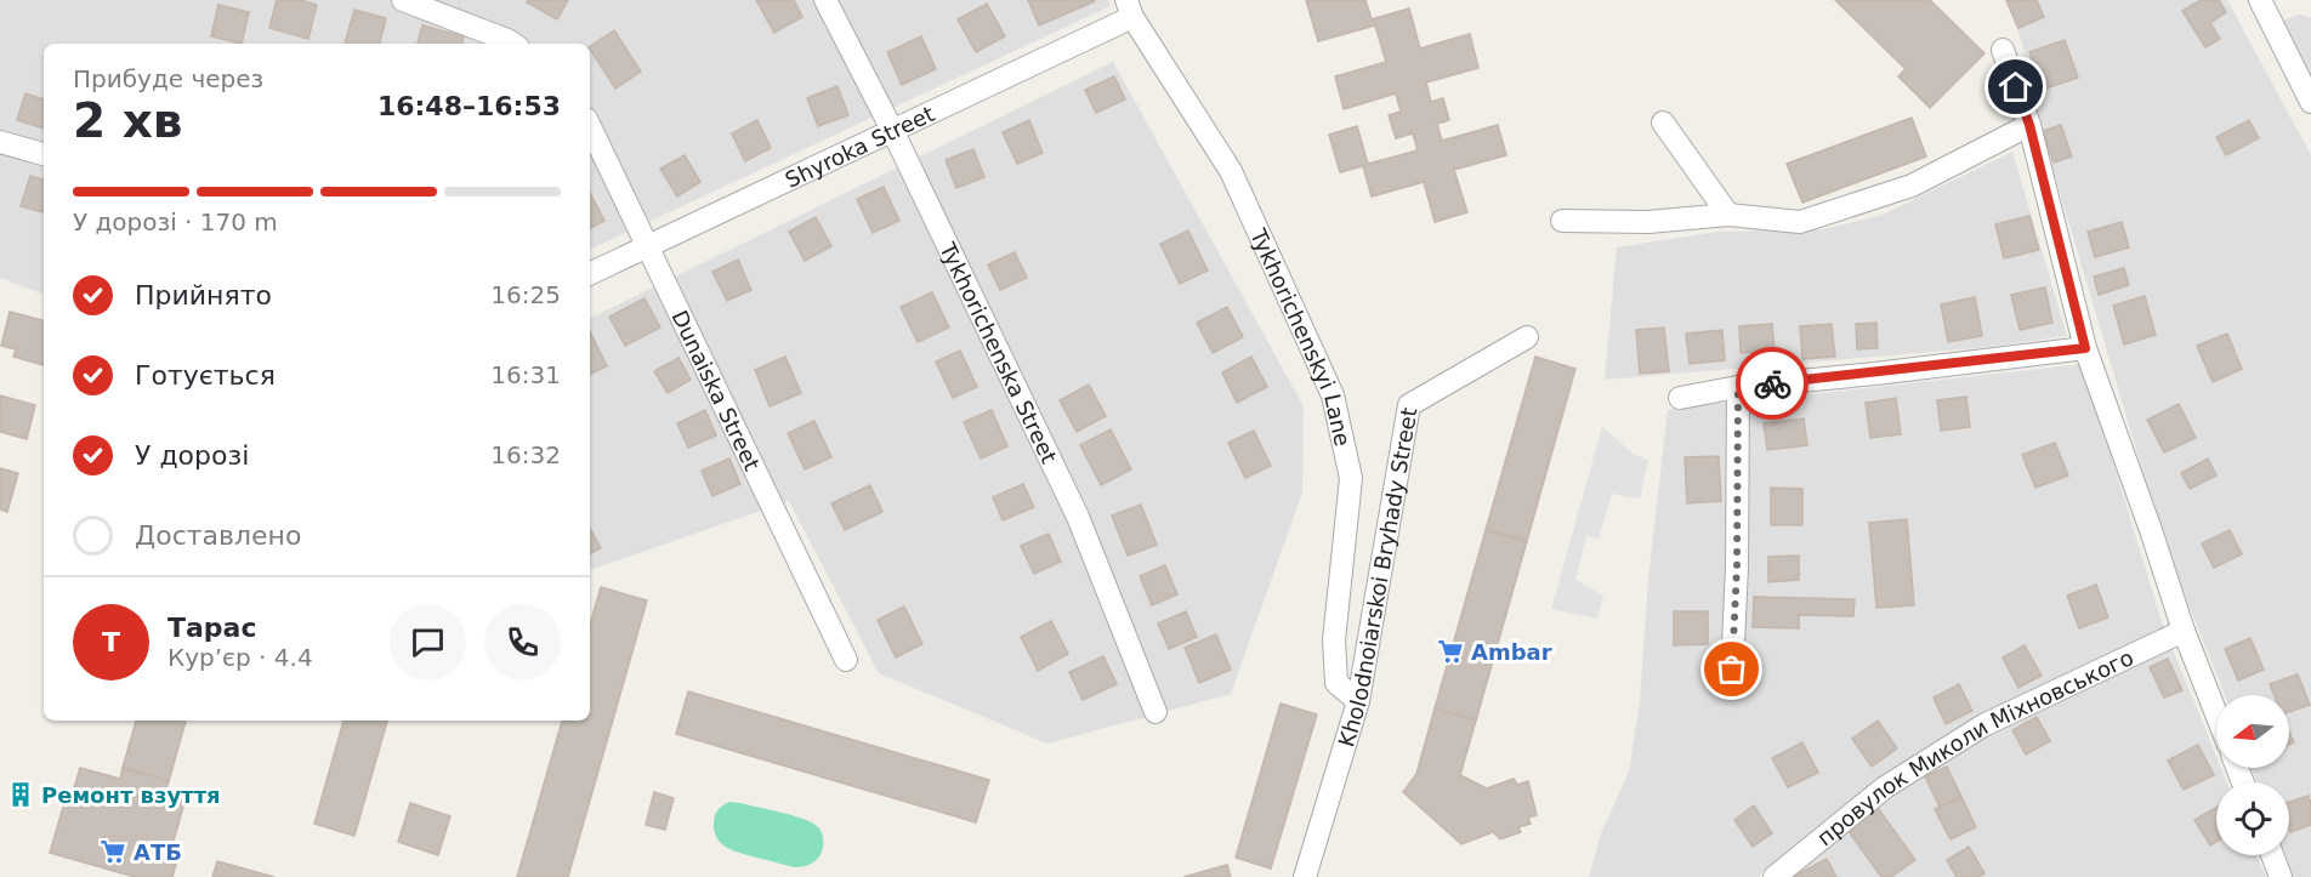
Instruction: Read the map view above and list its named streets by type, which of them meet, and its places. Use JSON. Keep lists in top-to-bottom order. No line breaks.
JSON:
{"streets":{"street":["Shyroka Street","Tykhorichenskyi Lane","Tykhorichenska Street","Dunaiska Street","Kholodnoiarskoi Bryhady Street","провулок Миколи Міхновського"]},"crossings":[["Shyroka Street","Tykhorichenskyi Lane"],["Shyroka Street","Tykhorichenska Street"],["Shyroka Street","Dunaiska Street"],["Tykhorichenskyi Lane","Kholodnoiarskoi Bryhady Street"]],"places":{"supermarket":["Ambar","АТБ"],"building":["Ремонт взуття"]},"north":"left","page":{"heading":["2 хв","Прибуде через","16:48–16:53"],"panel":["Тарас","Кур’єр · 4.4"],"bar":"У дорозі · 170 m","list":[["Прийнято","16:25"],["Готується","16:31"],["У дорозі","16:32"],"Доставлено"],"round":"Т"}}
